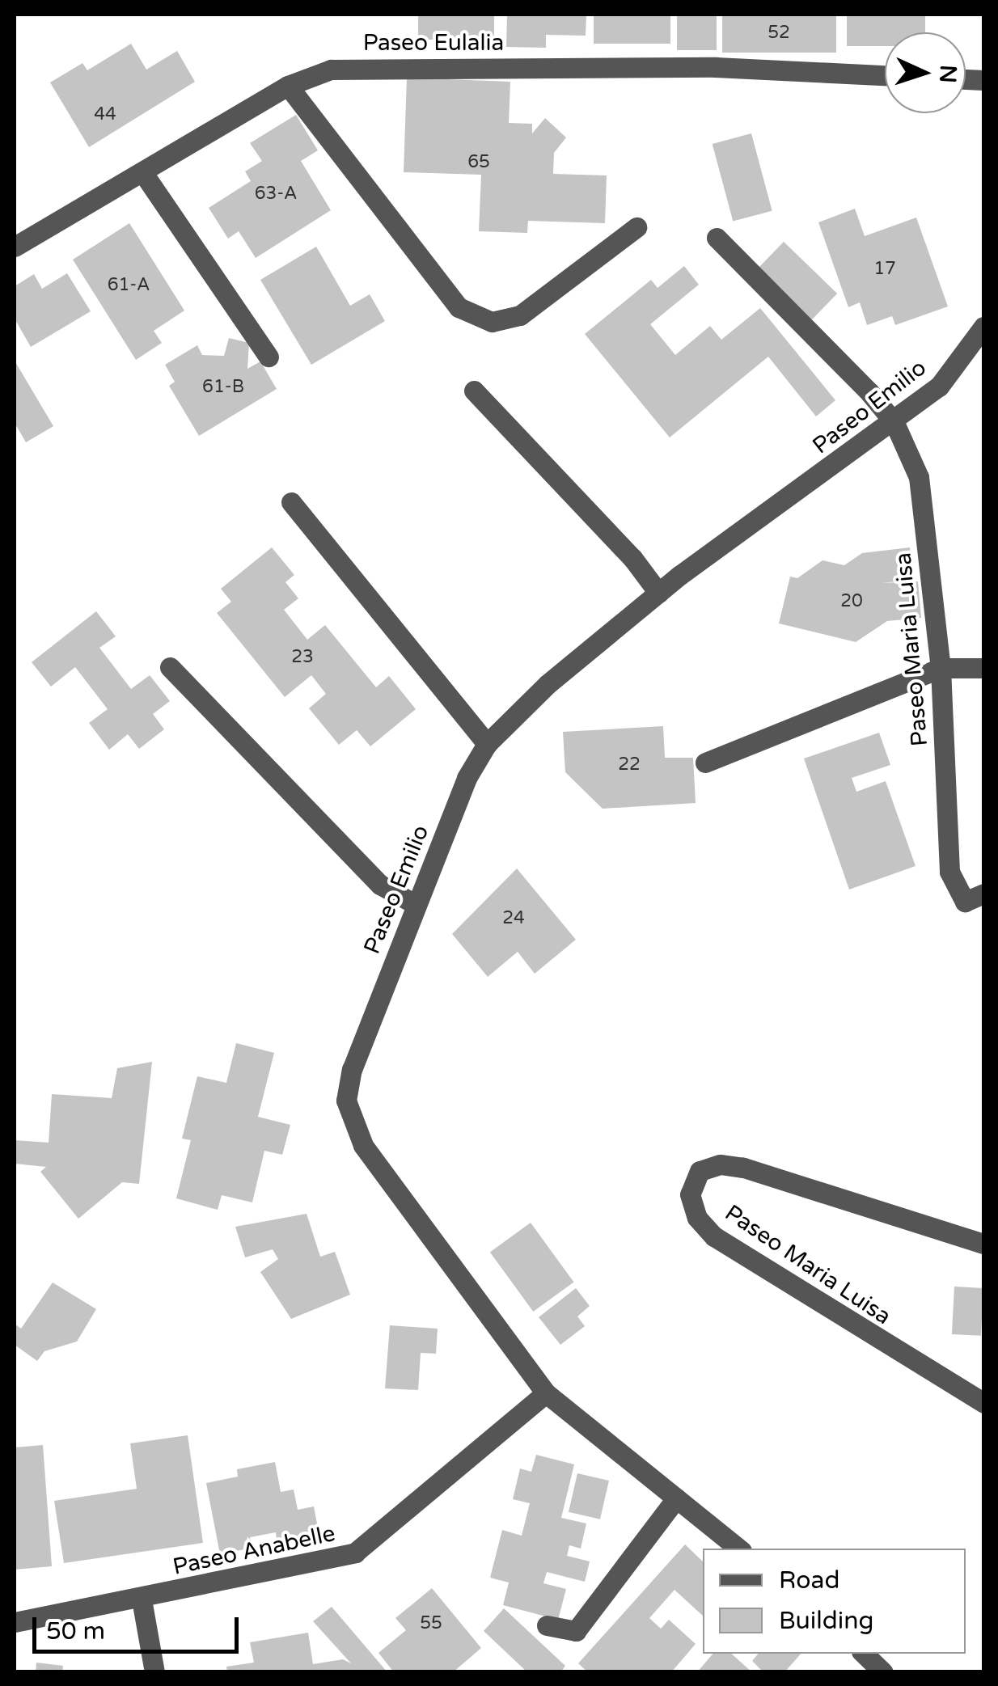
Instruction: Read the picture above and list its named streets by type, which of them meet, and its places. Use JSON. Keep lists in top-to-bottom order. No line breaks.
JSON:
{"streets":{"street":["Paseo Eulalia","Paseo Emilio","Paseo Maria Luisa","Paseo Anabelle"]},"crossings":[["Paseo Emilio","Paseo Maria Luisa"],["Paseo Emilio","Paseo Anabelle"]],"house_numbers":["52","44","65","63-A","17","61-A","61-B","20","23","22","24","55"],"legend":["Road","Building"],"scale_bar":"50 m","north":"right"}
